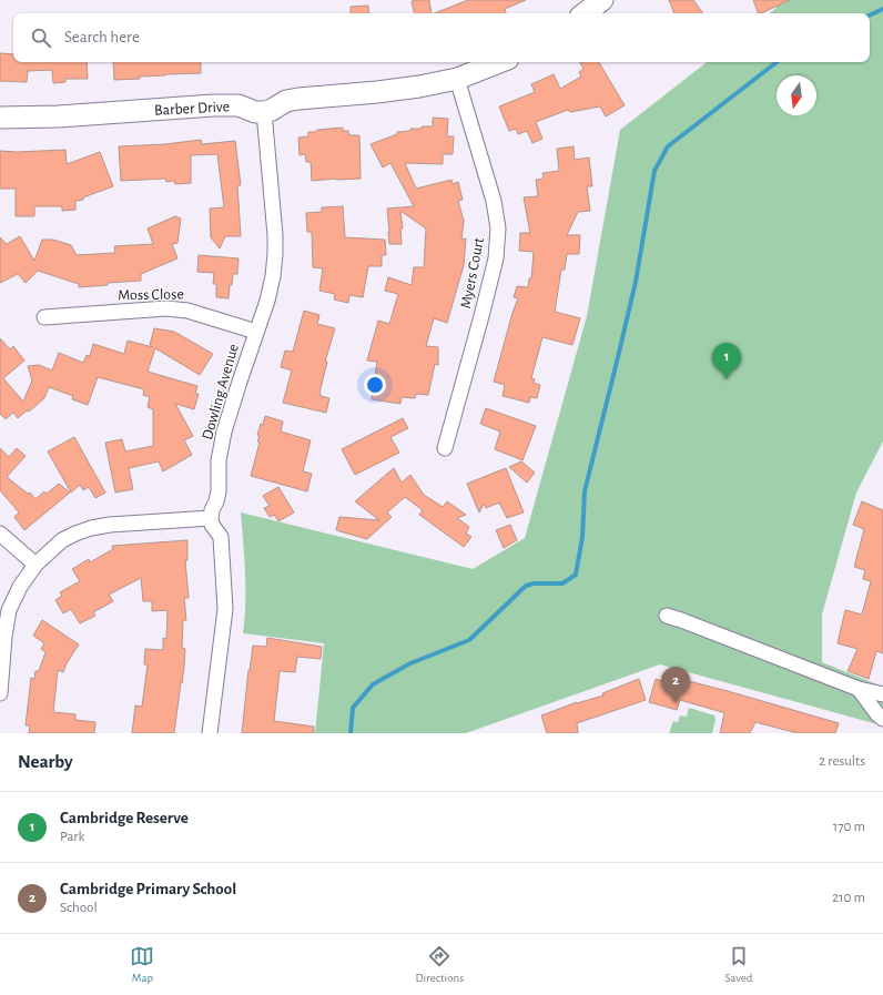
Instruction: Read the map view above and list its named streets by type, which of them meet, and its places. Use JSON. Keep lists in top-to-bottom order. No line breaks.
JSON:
{"streets":{"street":["Barber Drive","Myers Court","Moss Close","Dowling Avenue"]},"crossings":[["Barber Drive","Dowling Avenue"],["Moss Close","Dowling Avenue"]],"north":"bottom","page":{"search":"Search here","pins":["1","2"],"heading":["Nearby","2 results"],"list":[{"mark":"1","name":"Cambridge Reserve","note":"Park","value":"170 m"},{"mark":"2","name":"Cambridge Primary School","note":"School","value":"210 m"}],"nav":["Map","Directions","Saved"]}}
